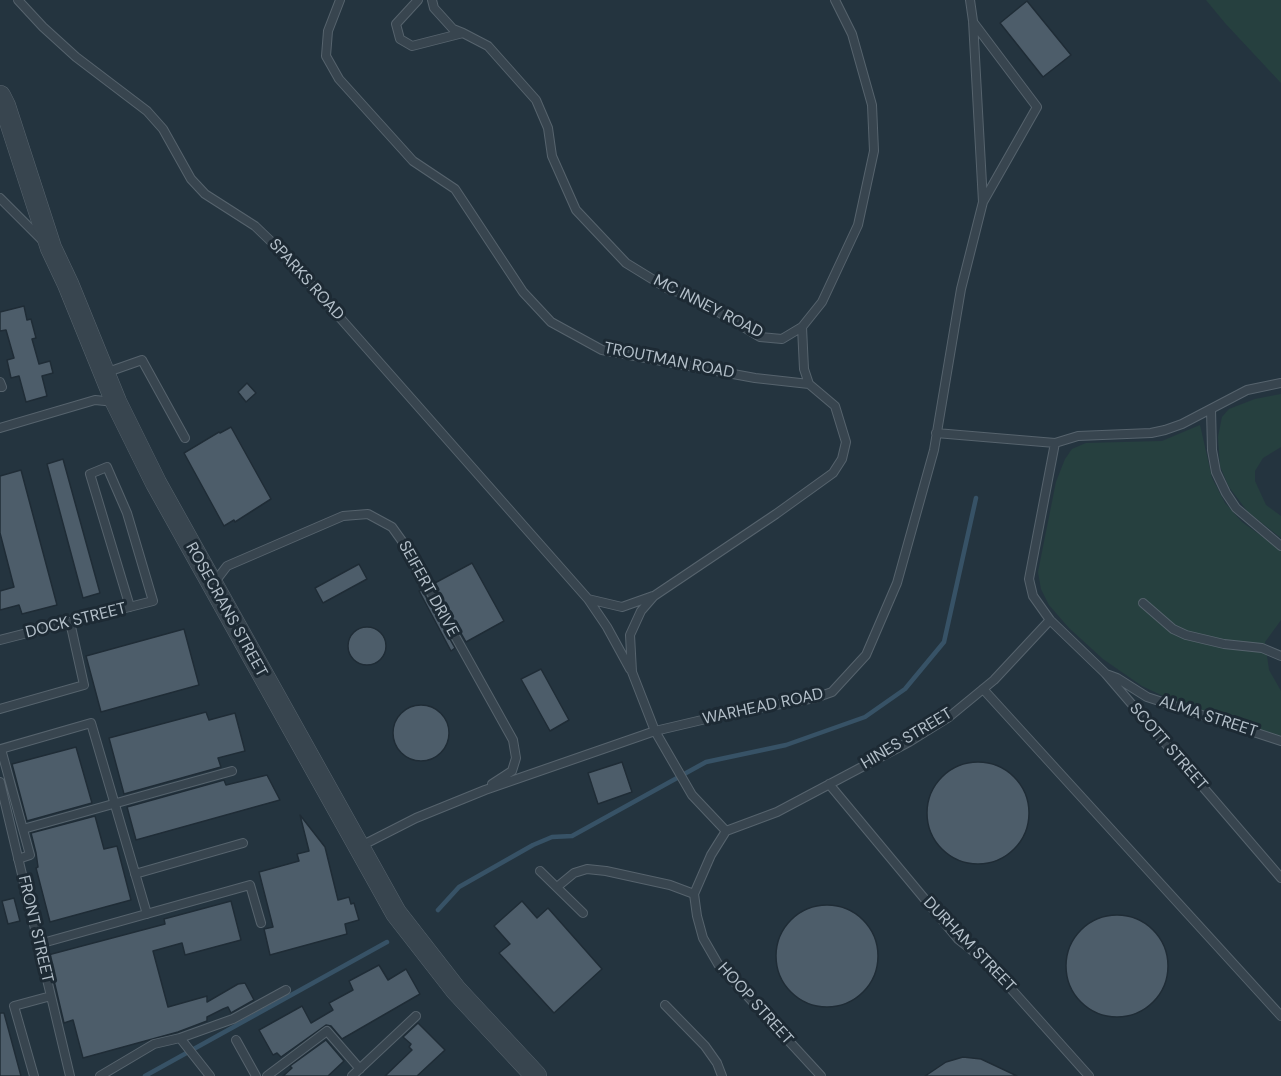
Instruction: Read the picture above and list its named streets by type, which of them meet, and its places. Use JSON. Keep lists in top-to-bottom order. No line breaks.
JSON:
{"streets":{"street":["ROSECRANS STREET"],"lane":["SPARKS ROAD","MC INNEY ROAD","TROUTMAN ROAD","SEIFERT DRIVE","DOCK STREET","WARHEAD ROAD","ALMA STREET","HINES STREET","SCOTT STREET","FRONT STREET","DURHAM STREET","HOOP STREET"]},"crossings":[["SEIFERT DRIVE","ROSECRANS STREET"],["SEIFERT DRIVE","WARHEAD ROAD"],["ROSECRANS STREET","WARHEAD ROAD"],["ALMA STREET","SCOTT STREET"],["HINES STREET","SCOTT STREET"],["HINES STREET","DURHAM STREET"]]}
